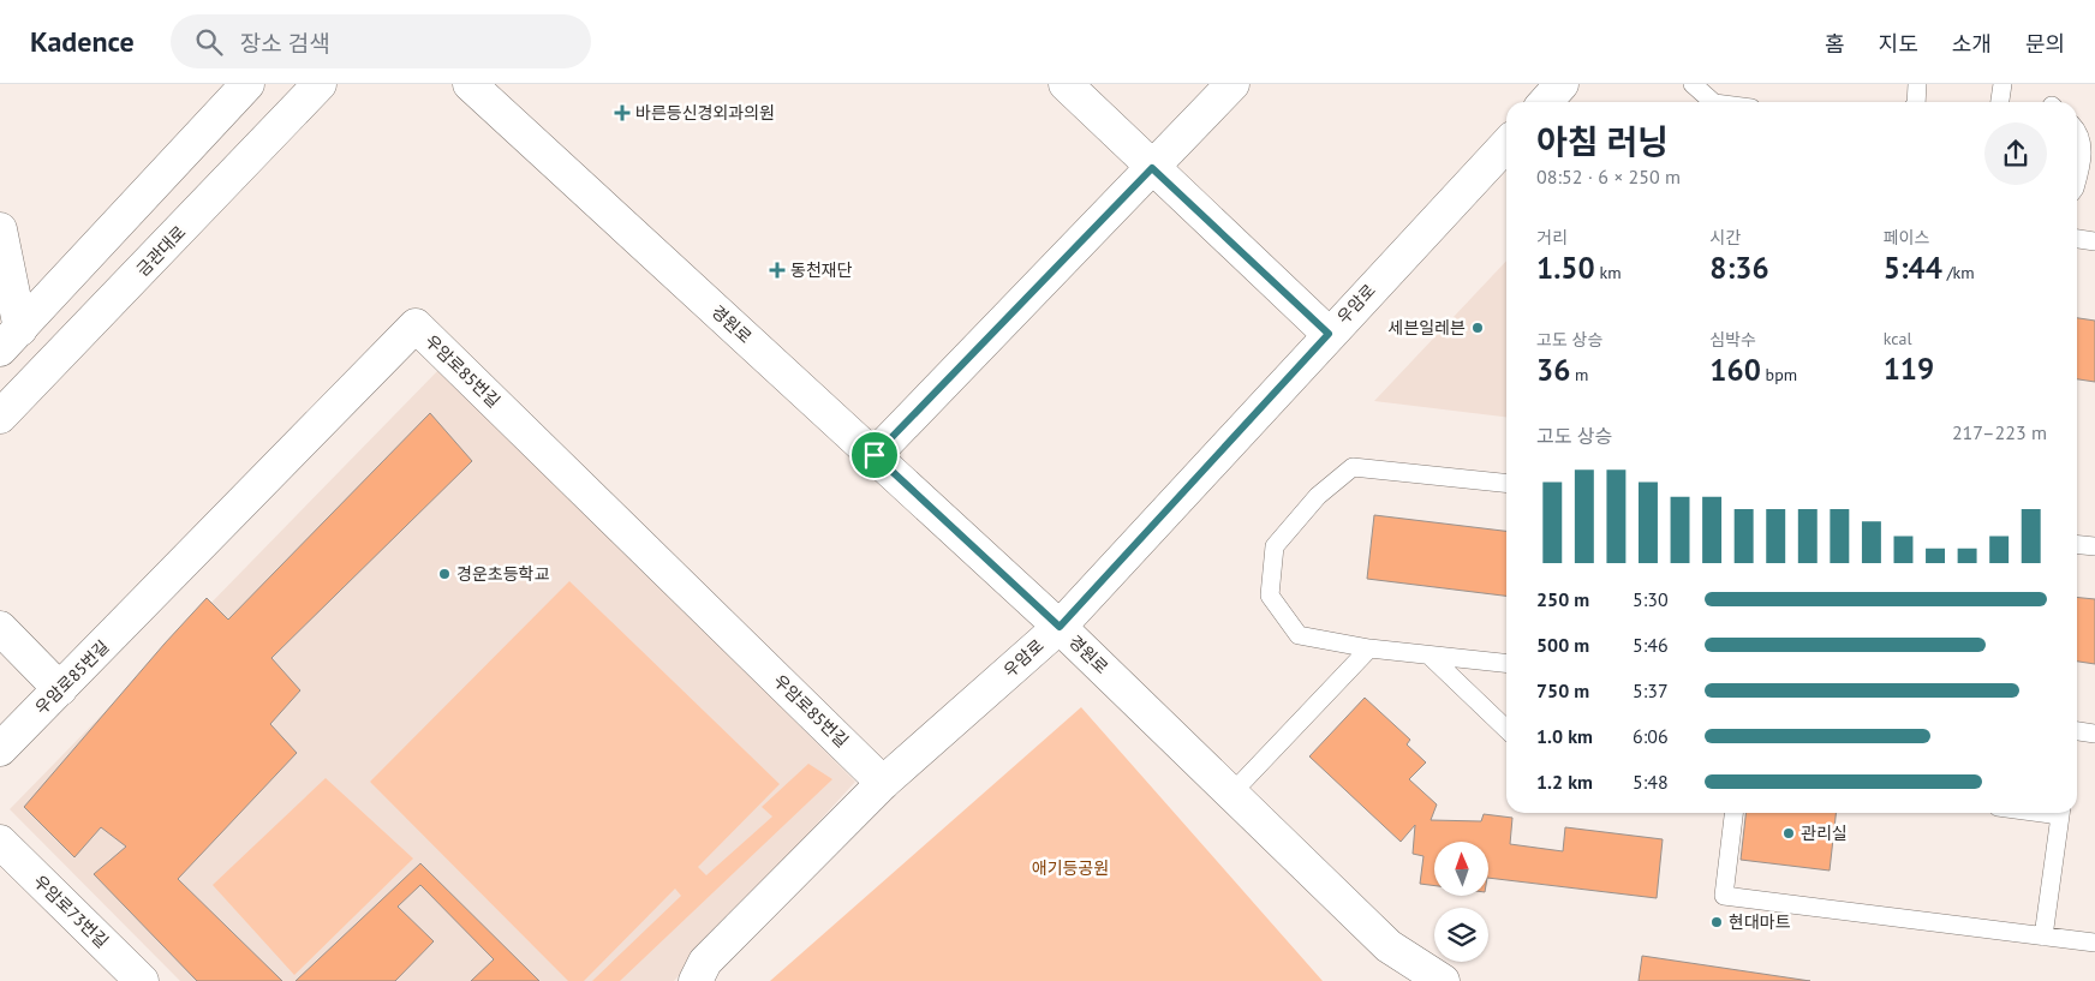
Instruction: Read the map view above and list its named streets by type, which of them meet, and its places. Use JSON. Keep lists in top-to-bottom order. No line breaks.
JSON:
{"streets":{"street":["금관대로","우암로","경원로","우암로85번길","우암로73번길"]},"crossings":[["우암로","경원로"],["우암로","우암로85번길"]],"parks":["애기등공원"],"places":{"health":["바른등신경외과의원","동천재단"],"other":["세븐일레븐","경운초등학교","관리실","현대마트"]},"north":"top","page":{"header":"Kadence","search":"장소 검색","nav":["홈","지도","소개","문의"],"heading":["아침 러닝","08:52 · 6 × 250 m"],"stats":[["거리","1.50 km"],["시간","8:36"],["페이스","5:44 /km"],["고도 상승","36 m"],["심박수","160 bpm"],["kcal","119"]],"chart":["고도 상승","217–223 m"],"list":[{"name":"250 m","note":"5:30"},{"name":"500 m","note":"5:46"},{"name":"750 m","note":"5:37"},{"name":"1.0 km","note":"6:06"},{"name":"1.2 km","note":"5:48"}]}}
